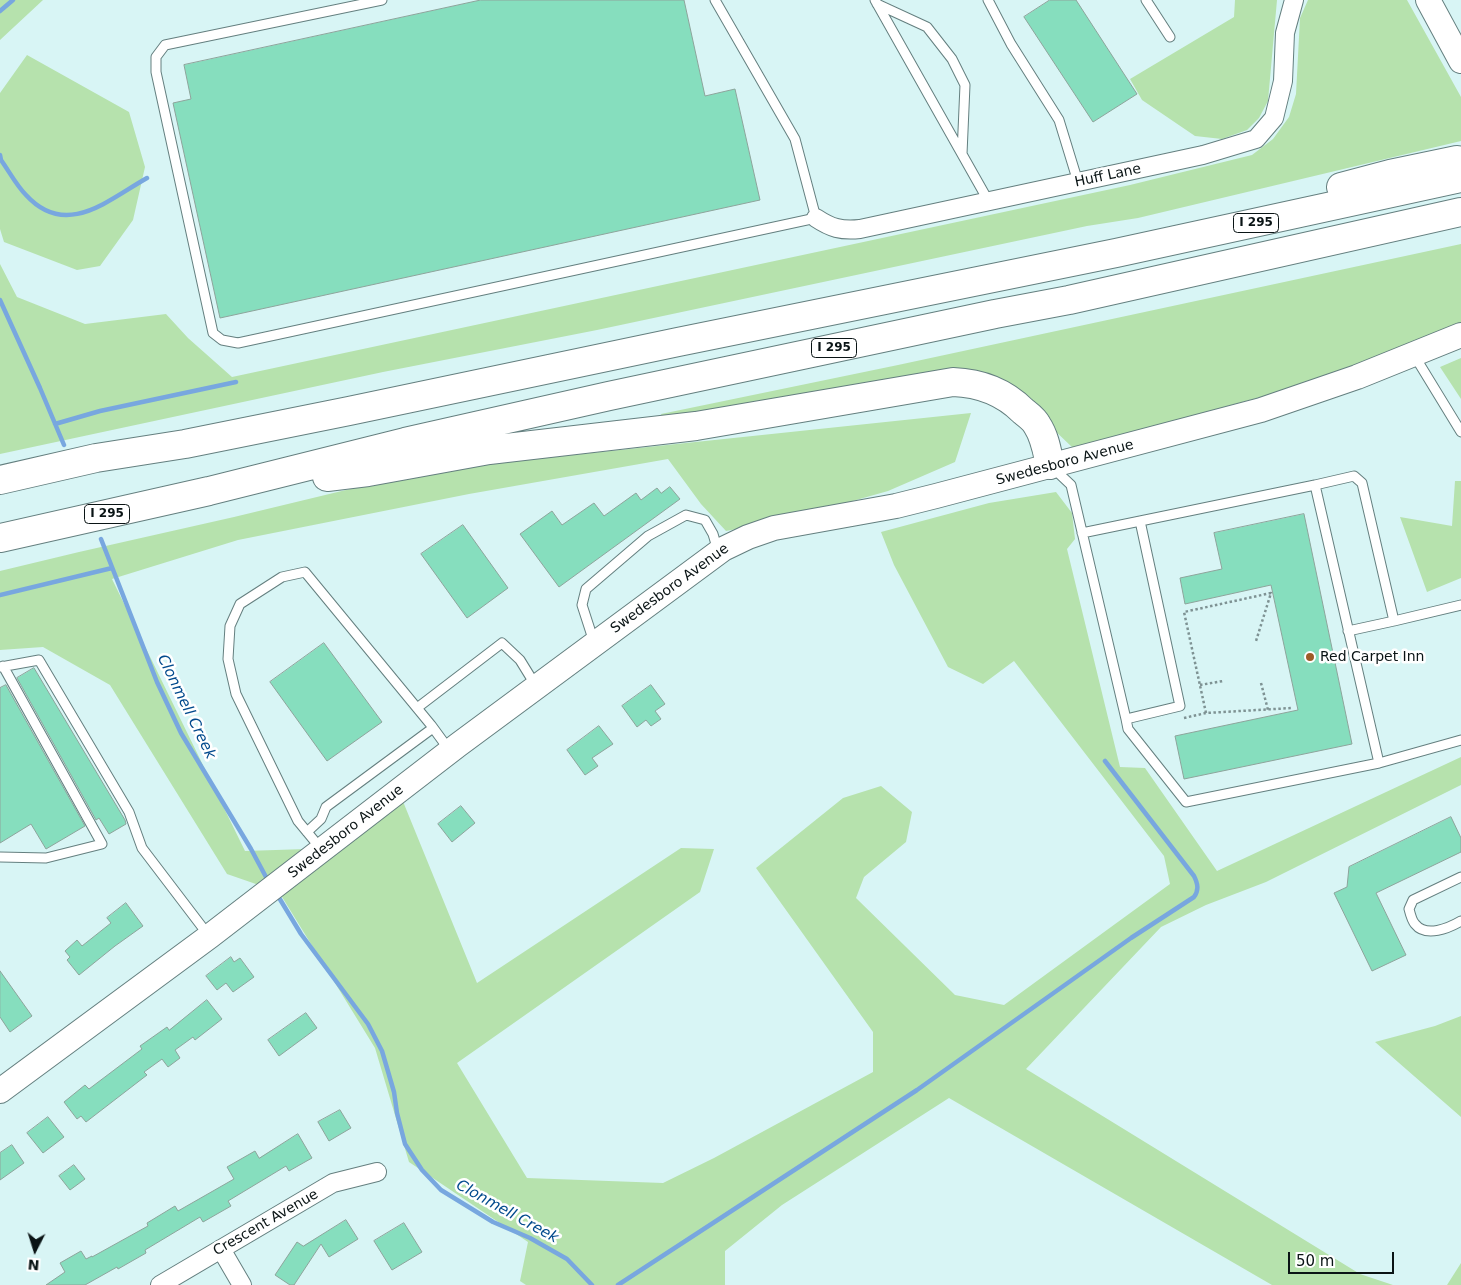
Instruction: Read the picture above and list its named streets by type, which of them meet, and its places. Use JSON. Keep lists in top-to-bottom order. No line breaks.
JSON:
{"streets":{"highway":["I 295"],"street":["Huff Lane","Swedesboro Avenue","Crescent Avenue"]},"water":["Clonmell Creek"],"places":["Red Carpet Inn"],"scale_bar":"50 m","north":"bottom"}
